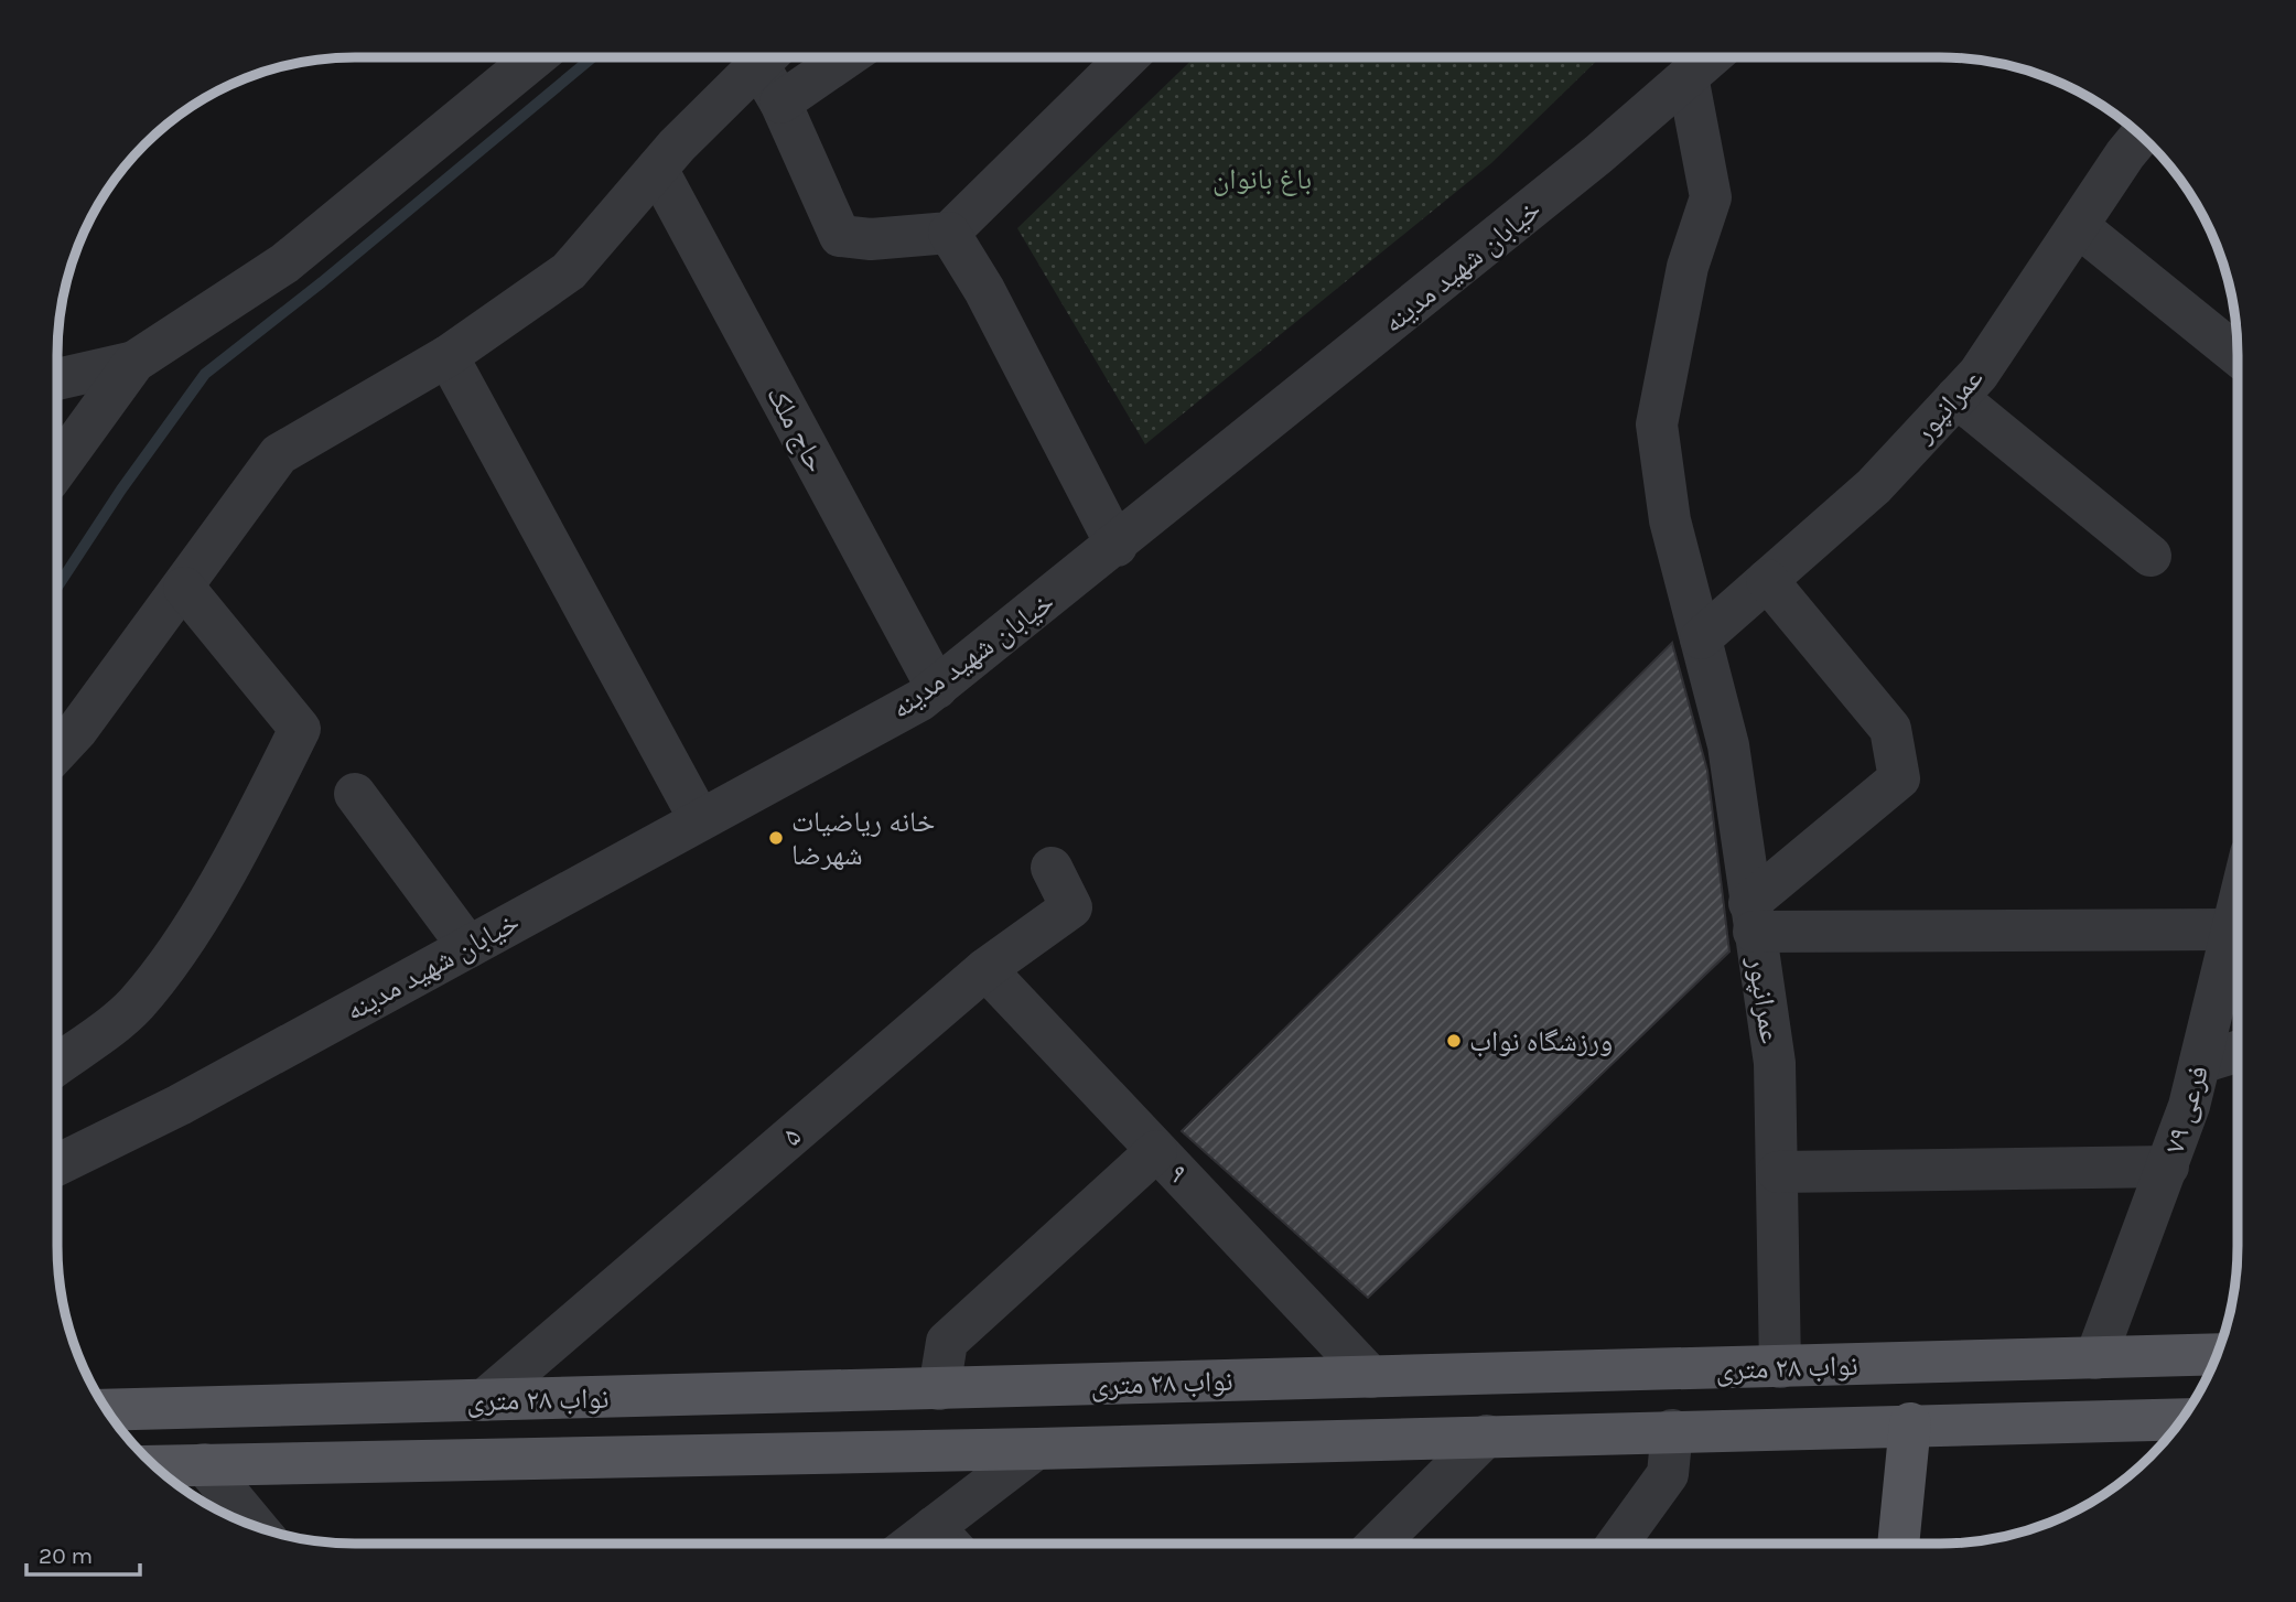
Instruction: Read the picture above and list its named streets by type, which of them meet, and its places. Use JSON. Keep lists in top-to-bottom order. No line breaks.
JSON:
{"streets":{"main road":["نواب ۲۸ متری"],"street":["خیابان شهید مدینه","عمرانپور","حاج ملک","فرعی ۷۹","۵","۹"]},"crossings":[["خیابان شهید مدینه","عمرانپور"],["خیابان شهید مدینه","حاج ملک"],["عمرانپور","نواب ۲۸ متری"],["فرعی ۷۹","نواب ۲۸ متری"],["۵","۹"],["۵","نواب ۲۸ متری"],["۹","نواب ۲۸ متری"]],"parks":["باغ بانوان"],"places":["خانه ریاضیات شهرضا","ورزشگاه نواب"],"scale_bar":"20 m"}
